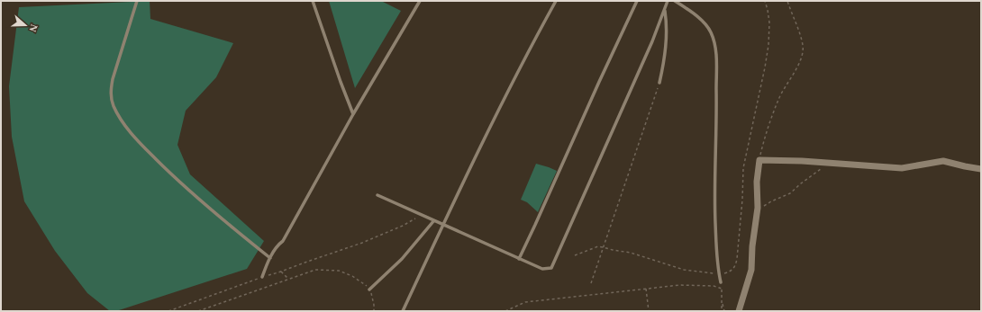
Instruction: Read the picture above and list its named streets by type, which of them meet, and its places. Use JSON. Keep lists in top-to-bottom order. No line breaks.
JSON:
{"north":"right"}
